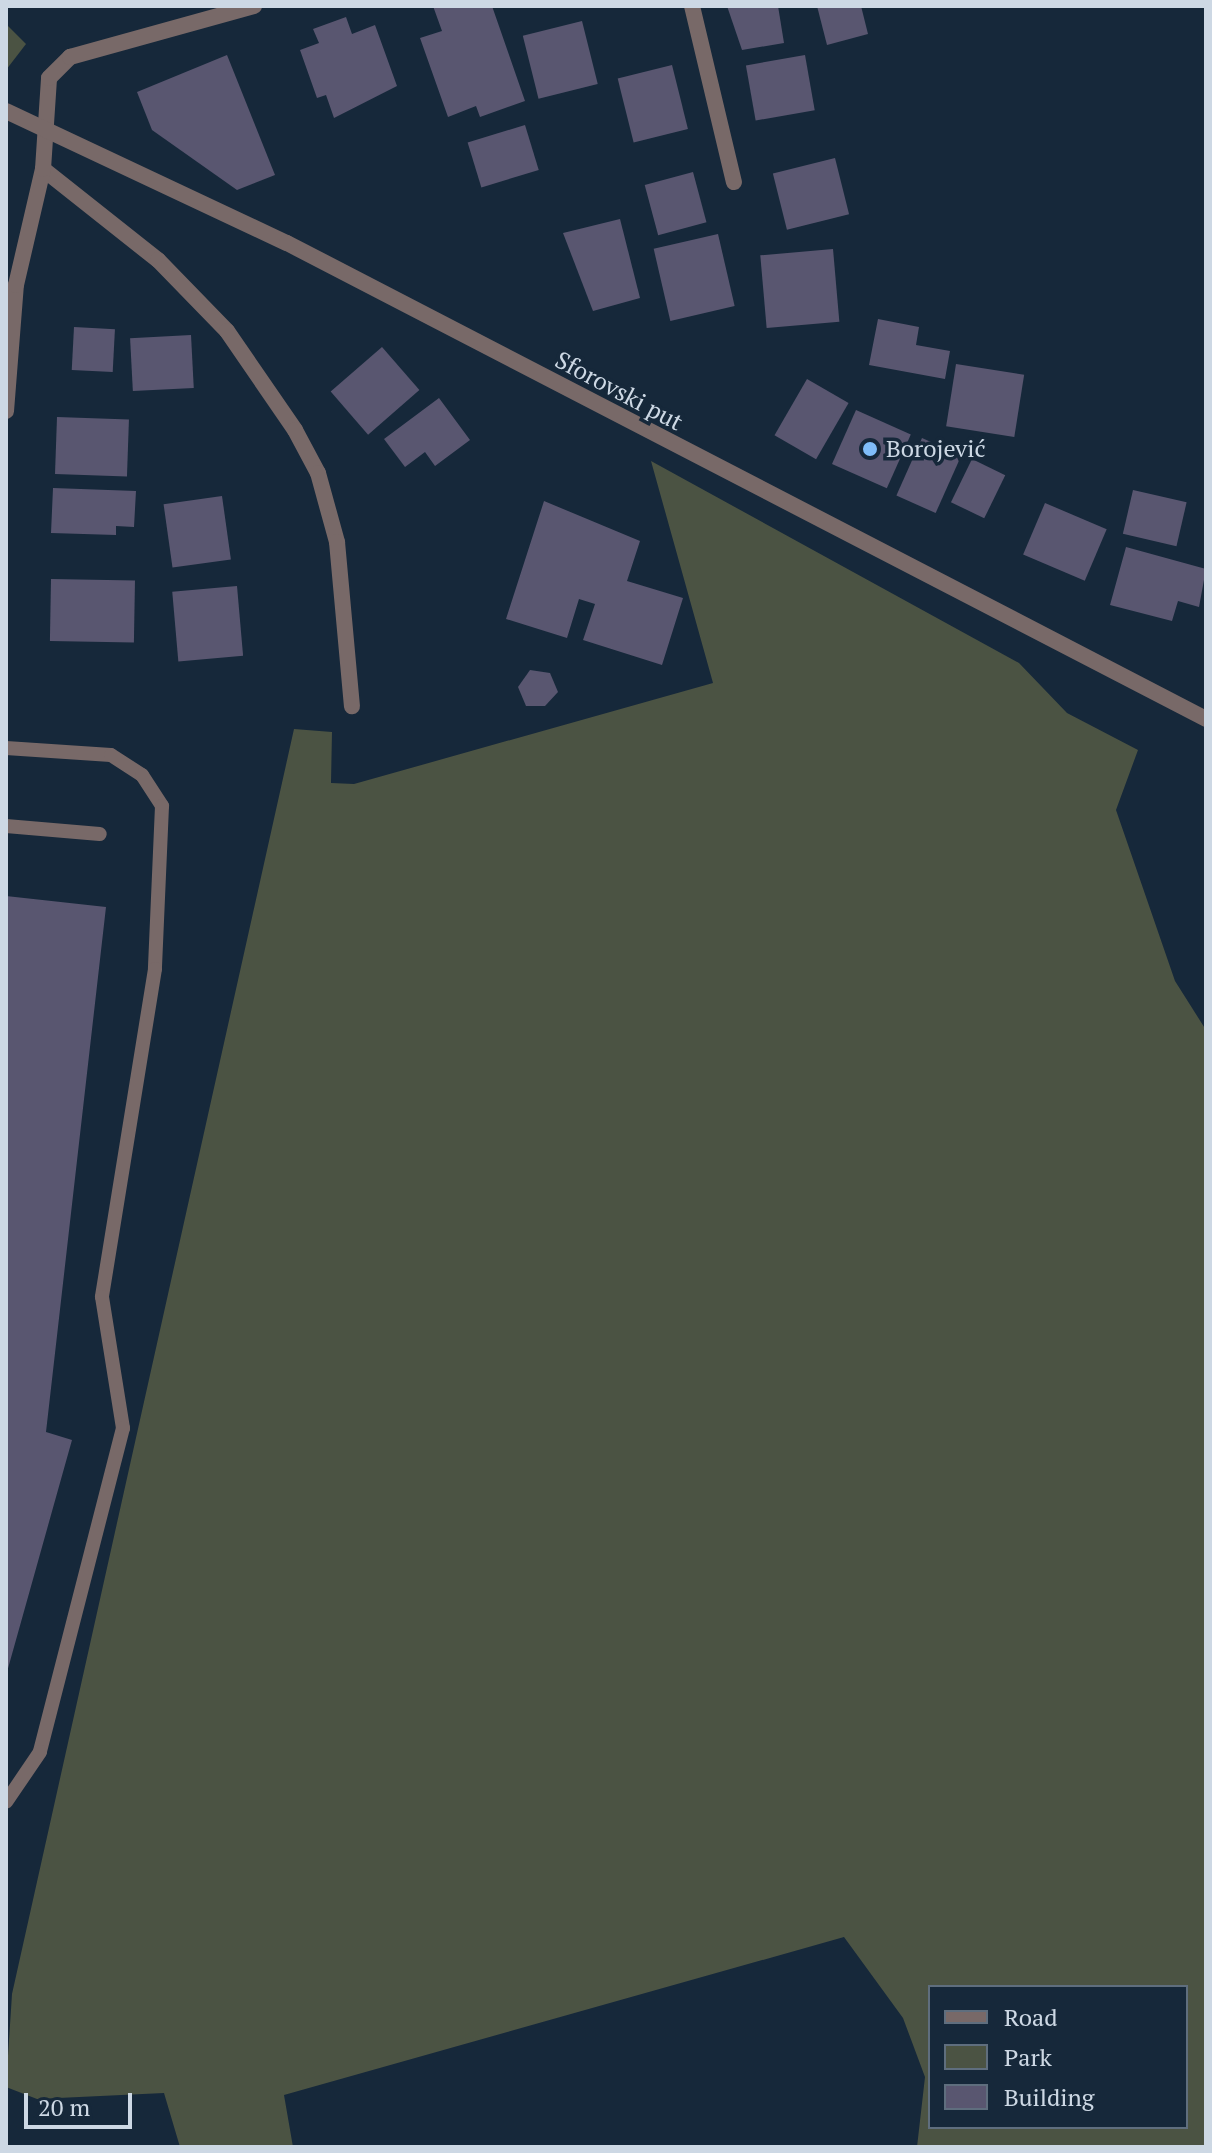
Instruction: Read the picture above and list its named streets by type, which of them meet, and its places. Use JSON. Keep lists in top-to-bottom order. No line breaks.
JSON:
{"streets":{"street":["Sforovski put"]},"places":["Borojević"],"legend":["Road","Park","Building"],"scale_bar":"20 m"}
